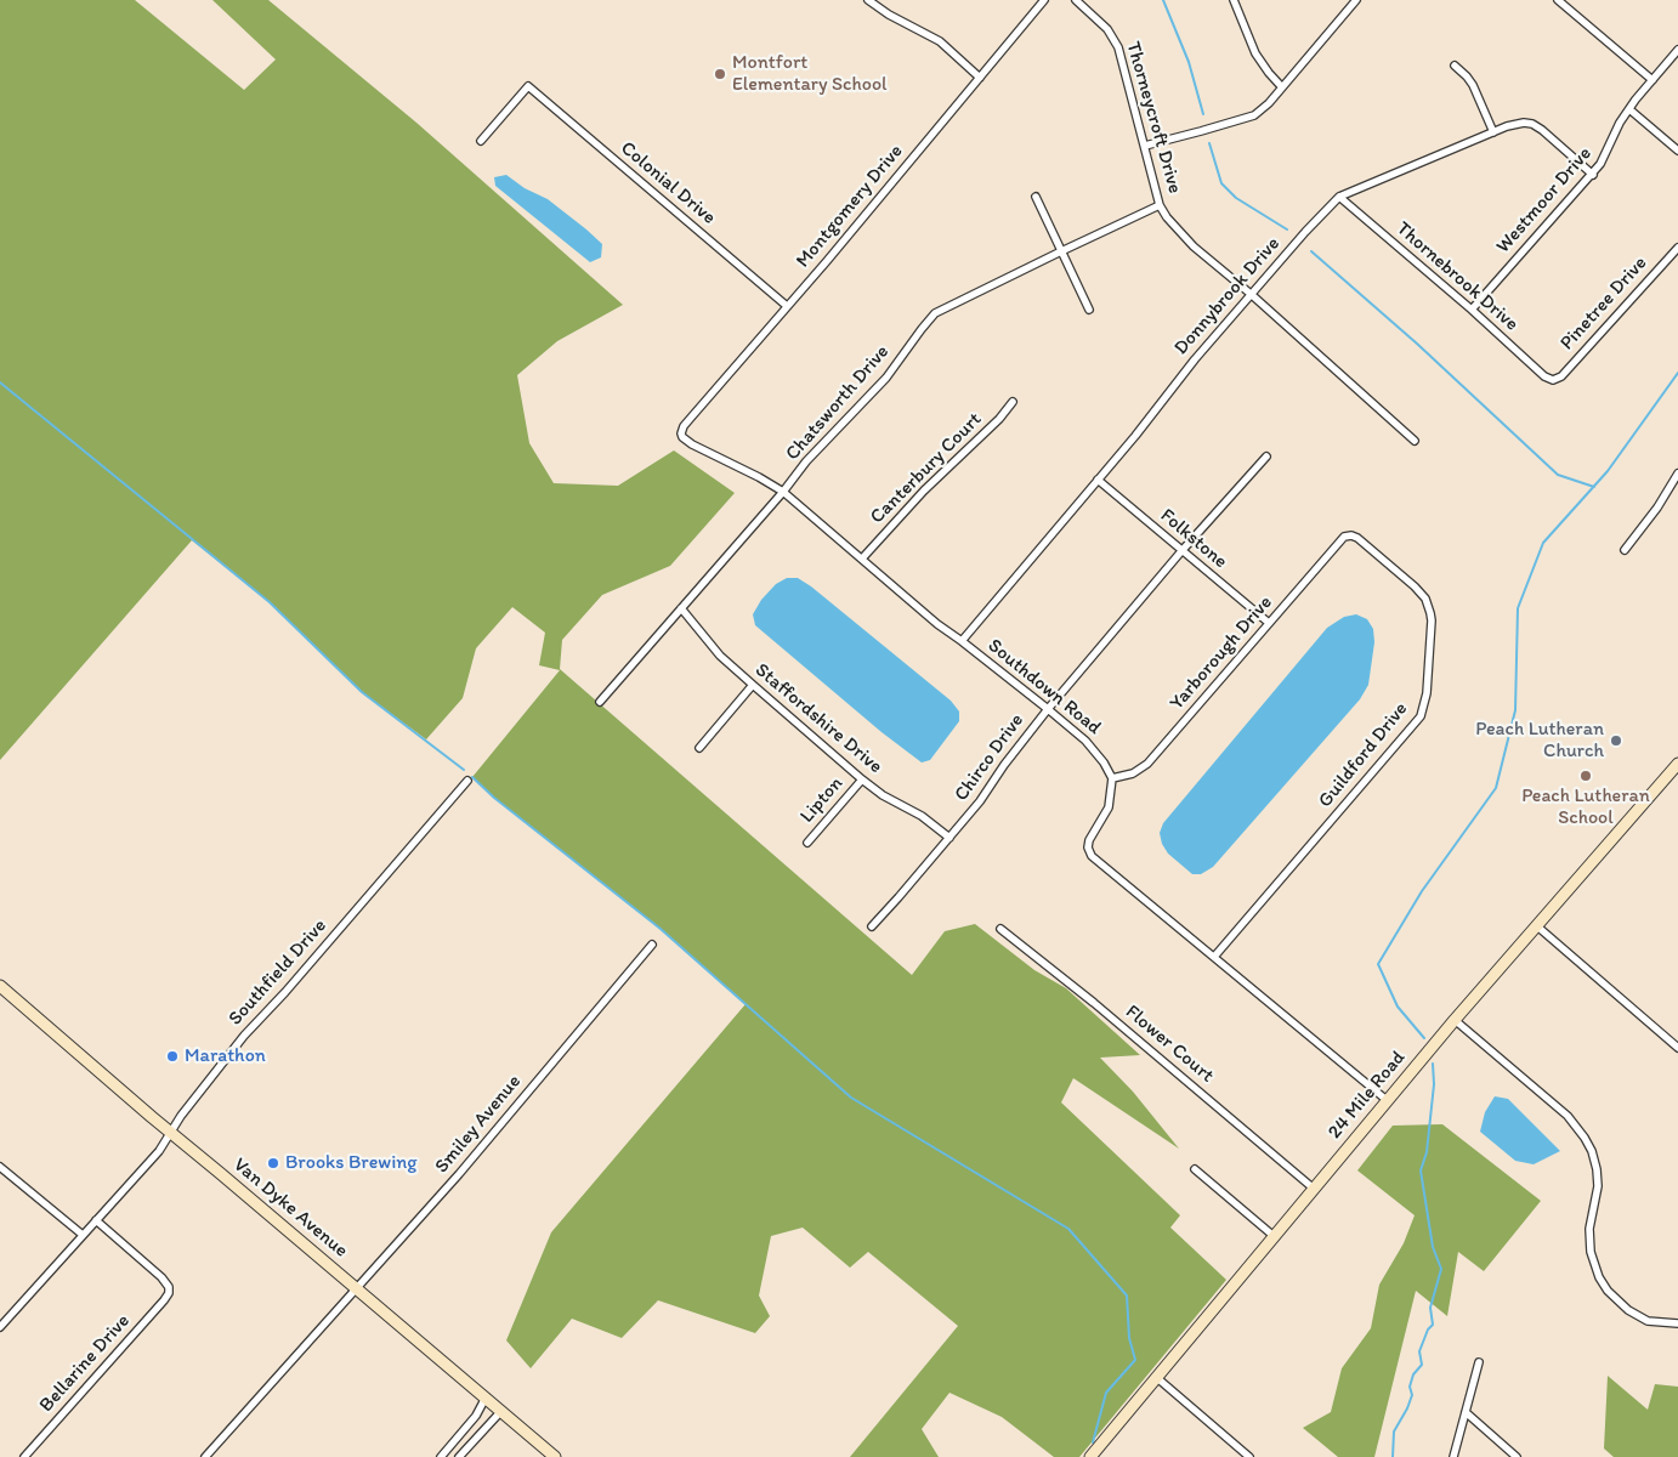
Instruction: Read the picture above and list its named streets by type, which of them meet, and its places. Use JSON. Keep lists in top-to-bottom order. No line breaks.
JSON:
{"streets":{"street":["Thorneycroft Drive","Colonial Drive","Westmoor Drive","Montgomery Drive","Thornebrook Drive","Donnybrook Drive","Pinetree Drive","Chatsworth Drive","Canterbury Court","Folkstone","Yarborough Drive","Southdown Road","Staffordshire Drive","Guildford Drive","Chirco Drive","Lipton","Southfield Drive","Flower Court","24 Mile Road","Smiley Avenue","Van Dyke Avenue","Bellarine Drive"]},"crossings":[["Thorneycroft Drive","Donnybrook Drive"],["Thorneycroft Drive","Chatsworth Drive"],["Colonial Drive","Montgomery Drive"],["Westmoor Drive","Thornebrook Drive"],["Westmoor Drive","Donnybrook Drive"],["Montgomery Drive","Southdown Road"],["Thornebrook Drive","Donnybrook Drive"],["Thornebrook Drive","Pinetree Drive"],["Donnybrook Drive","Folkstone"],["Donnybrook Drive","Southdown Road"],["Chatsworth Drive","Southdown Road"],["Chatsworth Drive","Staffordshire Drive"],["Canterbury Court","Southdown Road"],["Folkstone","Yarborough Drive"],["Folkstone","Chirco Drive"],["Yarborough Drive","Southdown Road"],["Yarborough Drive","Guildford Drive"],["Southdown Road","Chirco Drive"],["Staffordshire Drive","Chirco Drive"],["Staffordshire Drive","Lipton"],["Southfield Drive","Van Dyke Avenue"],["Southfield Drive","Bellarine Drive"],["Flower Court","24 Mile Road"],["Smiley Avenue","Van Dyke Avenue"]],"places":["Montfort Elementary School","Peach Lutheran Church","Peach Lutheran School","Marathon","Brooks Brewing"]}
